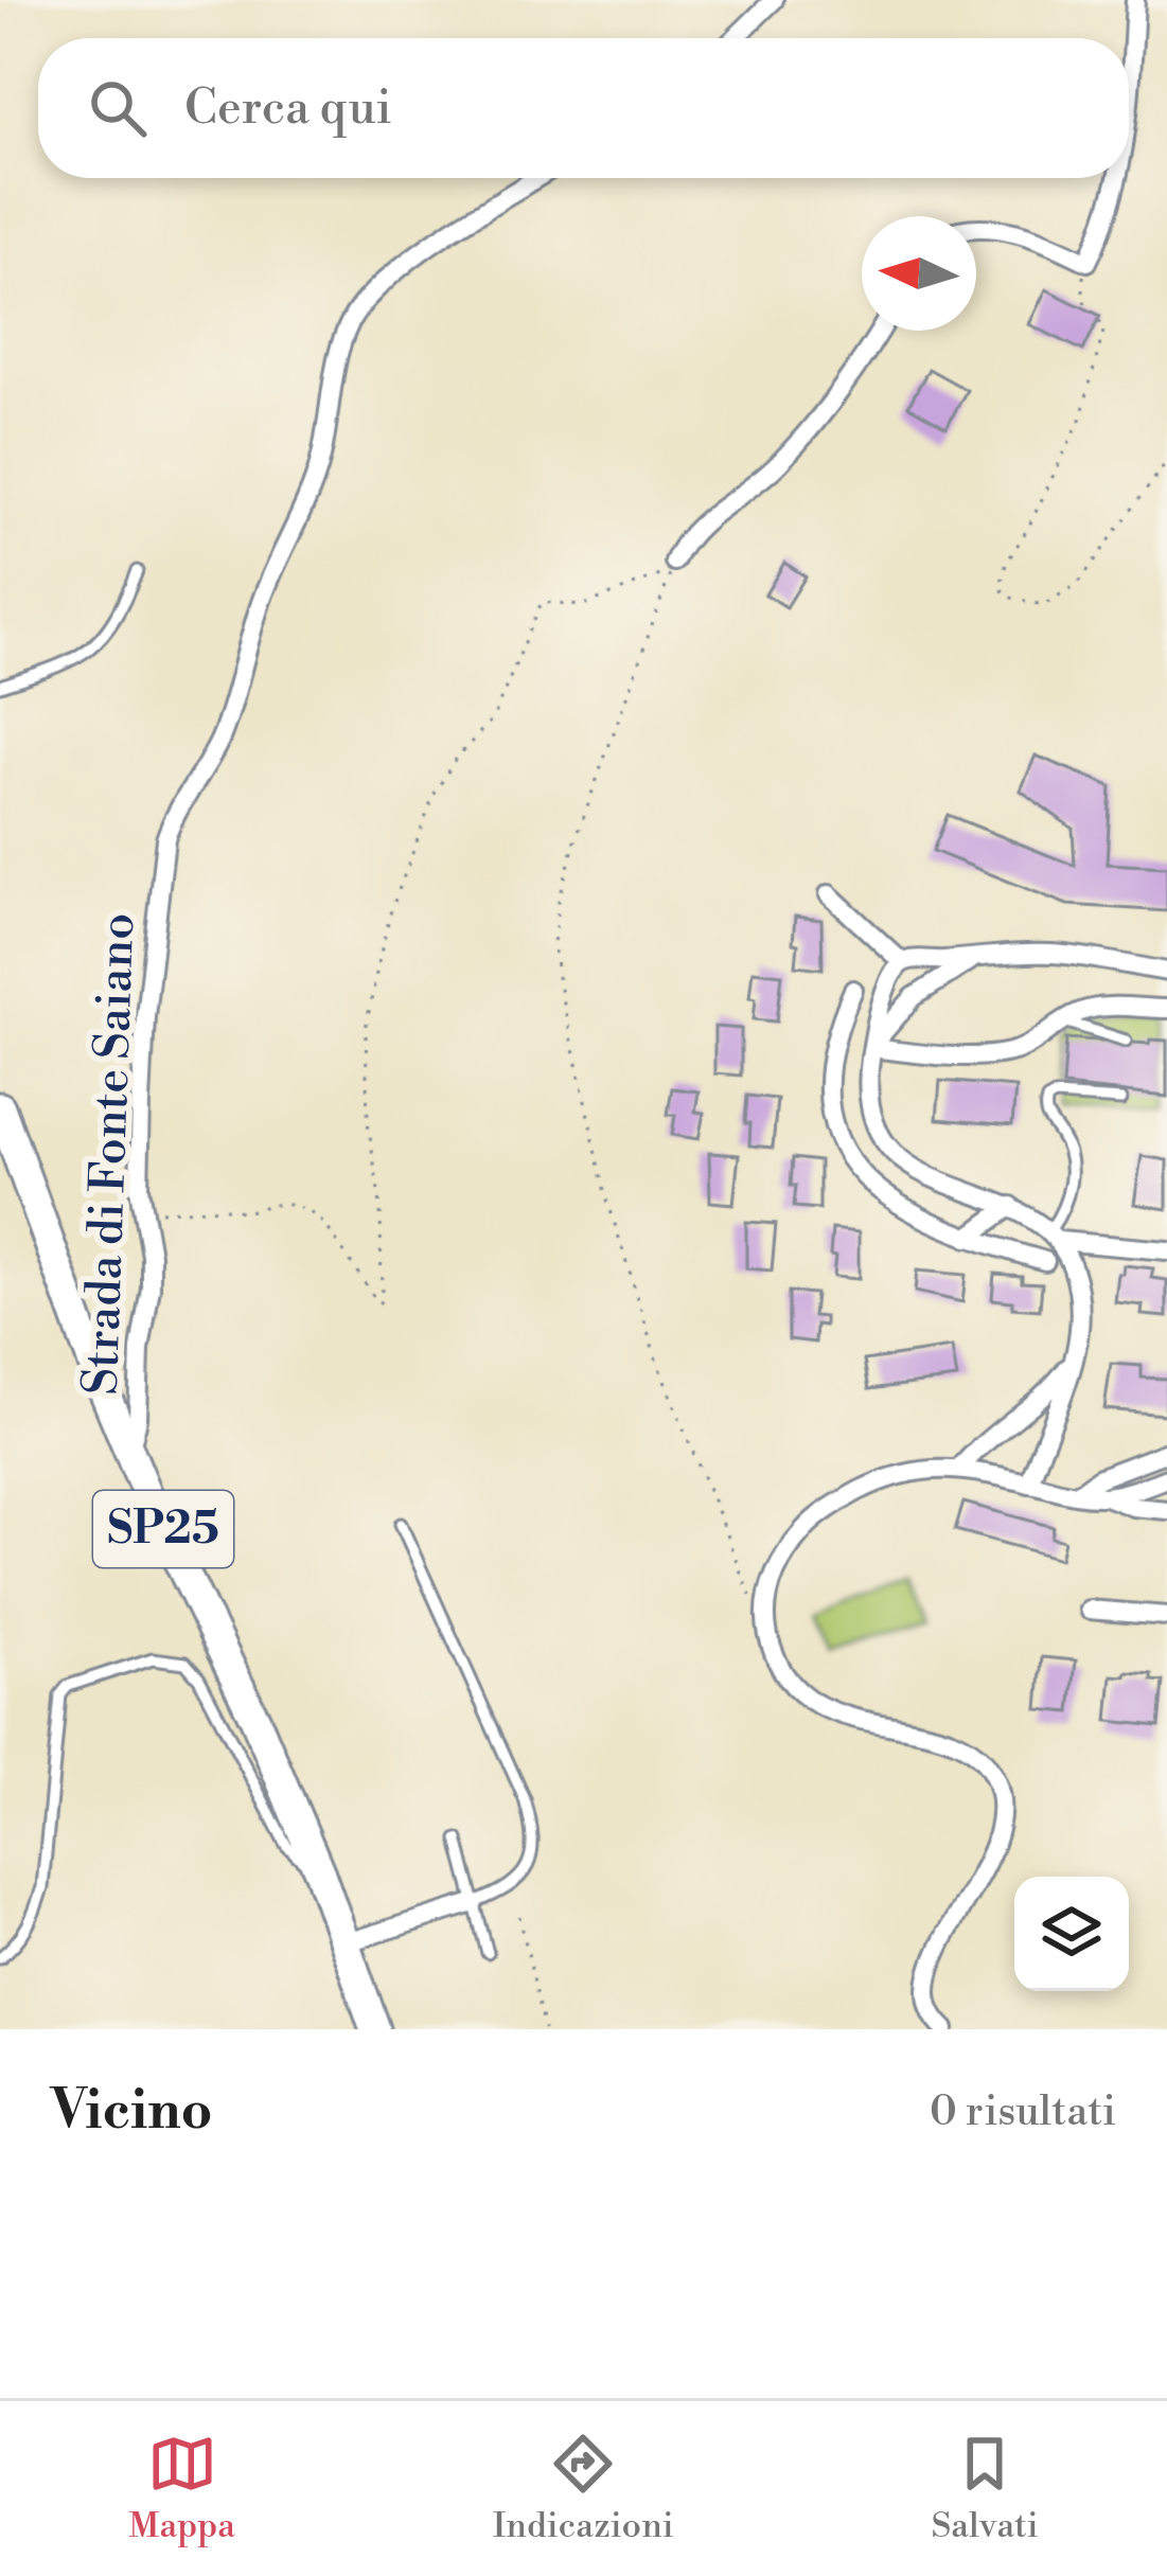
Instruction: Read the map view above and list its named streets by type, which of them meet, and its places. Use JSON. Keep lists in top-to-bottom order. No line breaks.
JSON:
{"streets":{"main road":["SP25"],"street":["Strada di Fonte Saiano"]},"crossings":[["Strada di Fonte Saiano","SP25"]],"north":"left","page":{"search":"Cerca qui","heading":["Vicino","0 risultati"],"nav":["Mappa","Indicazioni","Salvati"]}}
